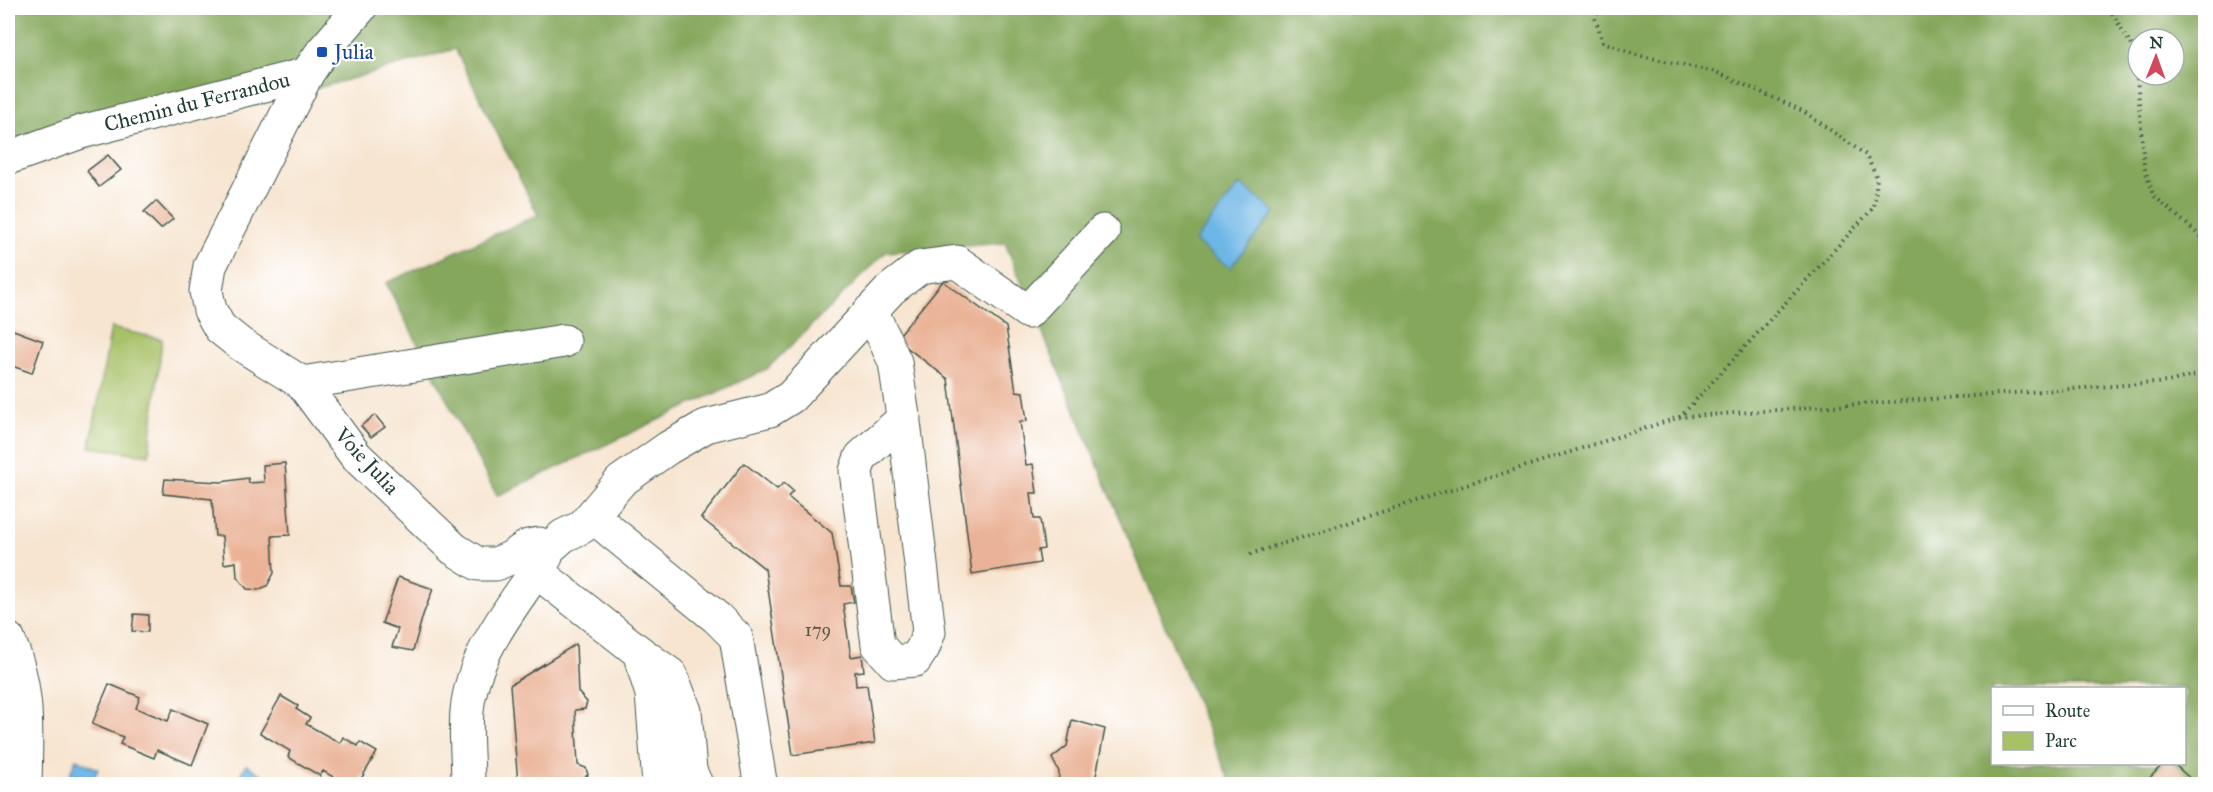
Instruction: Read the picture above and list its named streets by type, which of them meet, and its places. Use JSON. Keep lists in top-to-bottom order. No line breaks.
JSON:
{"streets":{"street":["Chemin du Ferrandou","Voie Julia"]},"crossings":[["Chemin du Ferrandou","Voie Julia"]],"places":{"transit":["Julia"]},"house_numbers":["179"],"legend":["Route","Parc"],"north":"top"}
